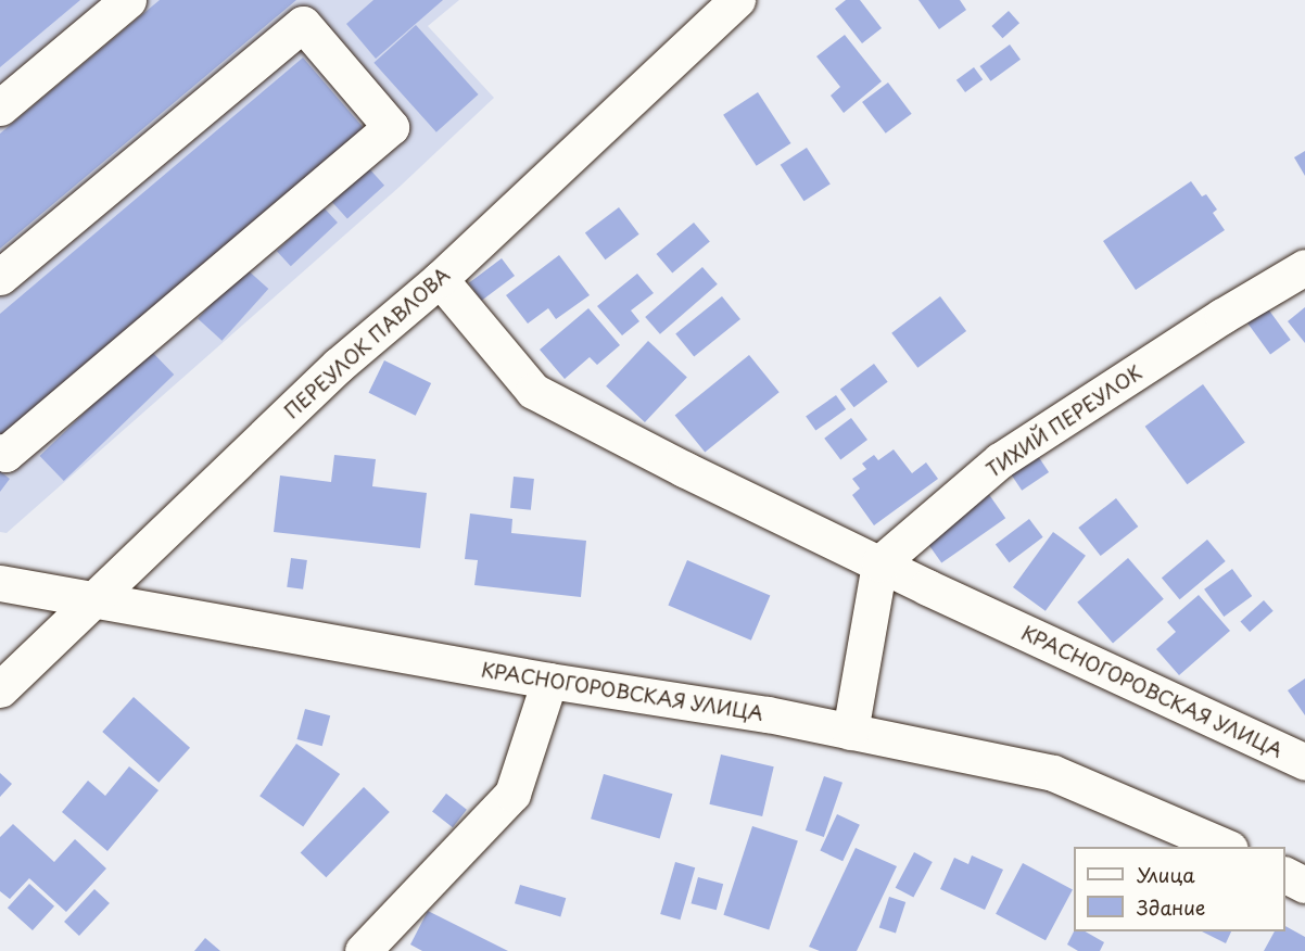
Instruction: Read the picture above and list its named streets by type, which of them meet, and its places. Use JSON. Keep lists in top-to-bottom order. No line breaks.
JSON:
{"streets":{"street":["ПЕРЕУЛОК ПАВЛОВА","ТИХИЙ ПЕРЕУЛОК","КРАСНОГОРОВСКАЯ УЛИЦА"]},"crossings":[["ПЕРЕУЛОК ПАВЛОВА","КРАСНОГОРОВСКАЯ УЛИЦА"],["ТИХИЙ ПЕРЕУЛОК","КРАСНОГОРОВСКАЯ УЛИЦА"]],"legend":["Улица","Здание"]}
